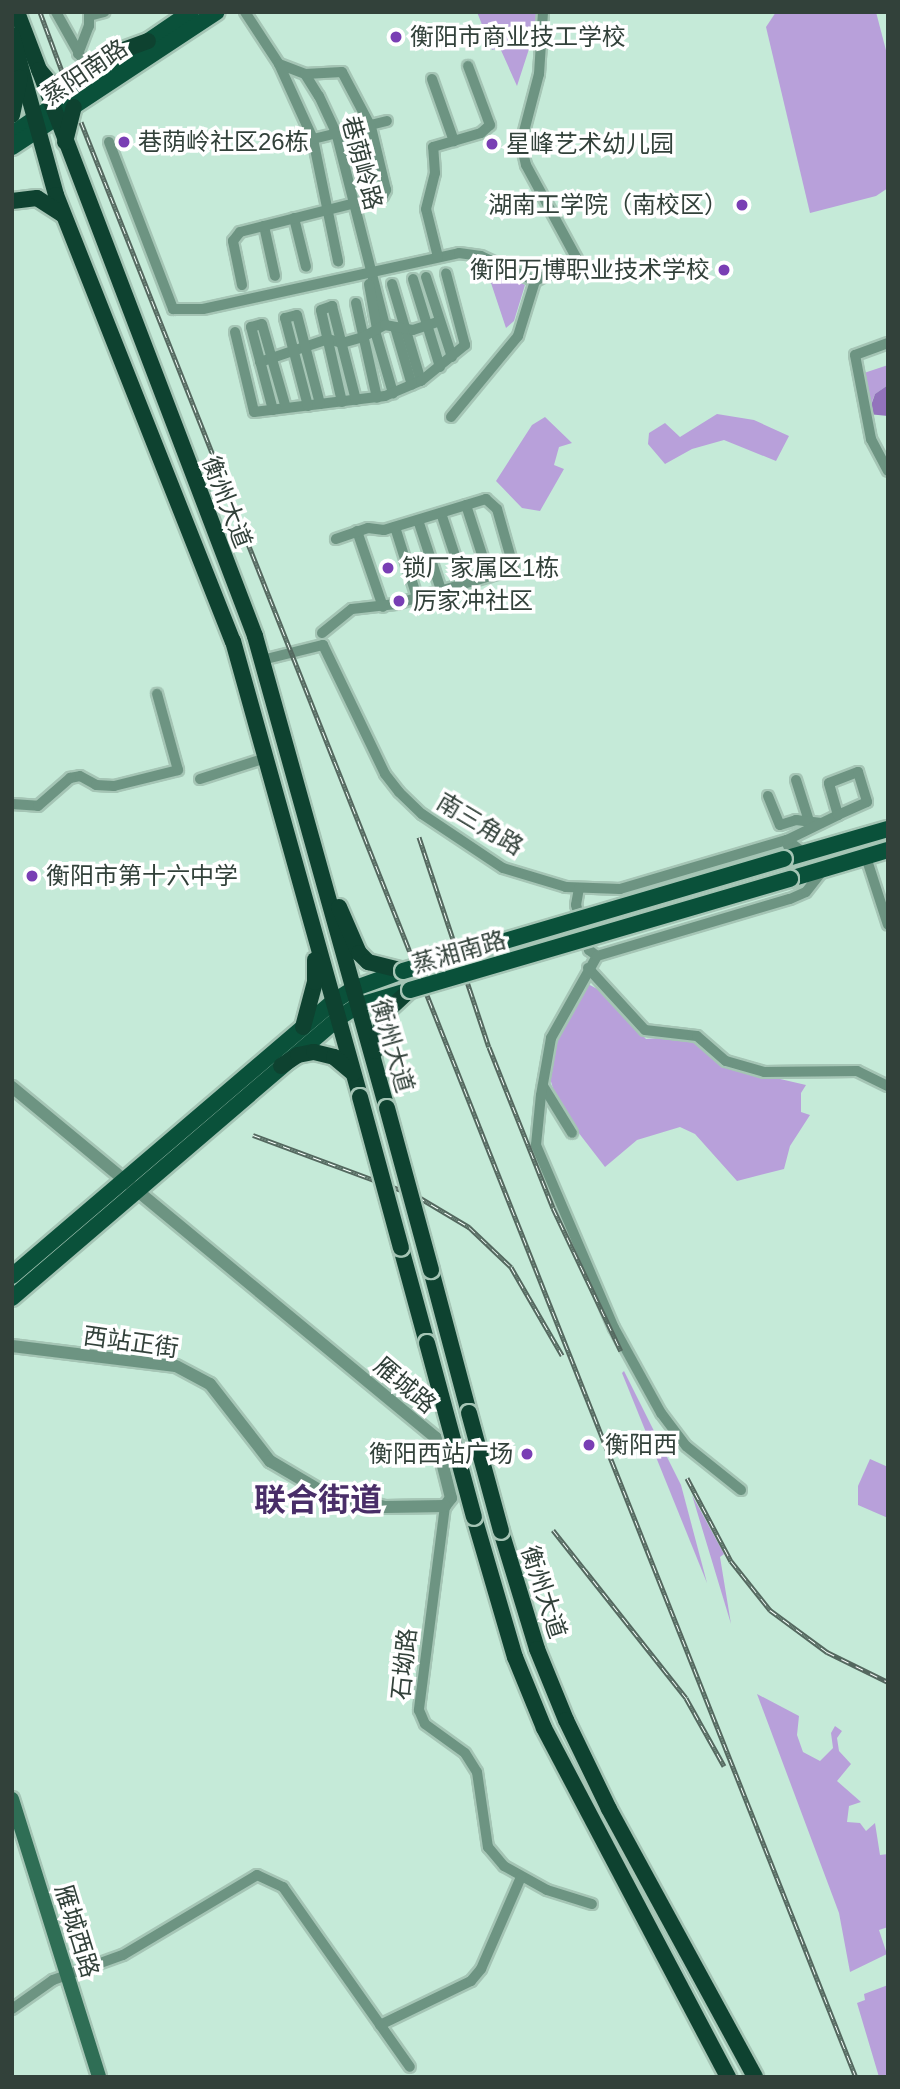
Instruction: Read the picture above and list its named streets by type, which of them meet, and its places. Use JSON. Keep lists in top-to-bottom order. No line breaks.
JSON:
{"streets":{"highway":["衡州大道"],"main road":["蒸阳南路","蒸湘南路","雁城西路"],"street":["巷荫岭路","南三角路","西站正街","雁城路","石坳路"]},"crossings":[["蒸阳南路","衡州大道"],["衡州大道","南三角路"],["衡州大道","蒸湘南路"],["蒸湘南路","雁城路"],["西站正街","雁城路"],["西站正街","石坳路"],["雁城路","石坳路"]],"districts":["联合街道"],"places":["衡阳市商业技工学校","巷荫岭社区26栋","星峰艺术幼儿园","湖南工学院（南校区）","衡阳万博职业技术学校","锁厂家属区1栋","厉家冲社区","衡阳市第十六中学","衡阳西","衡阳西站广场"]}
